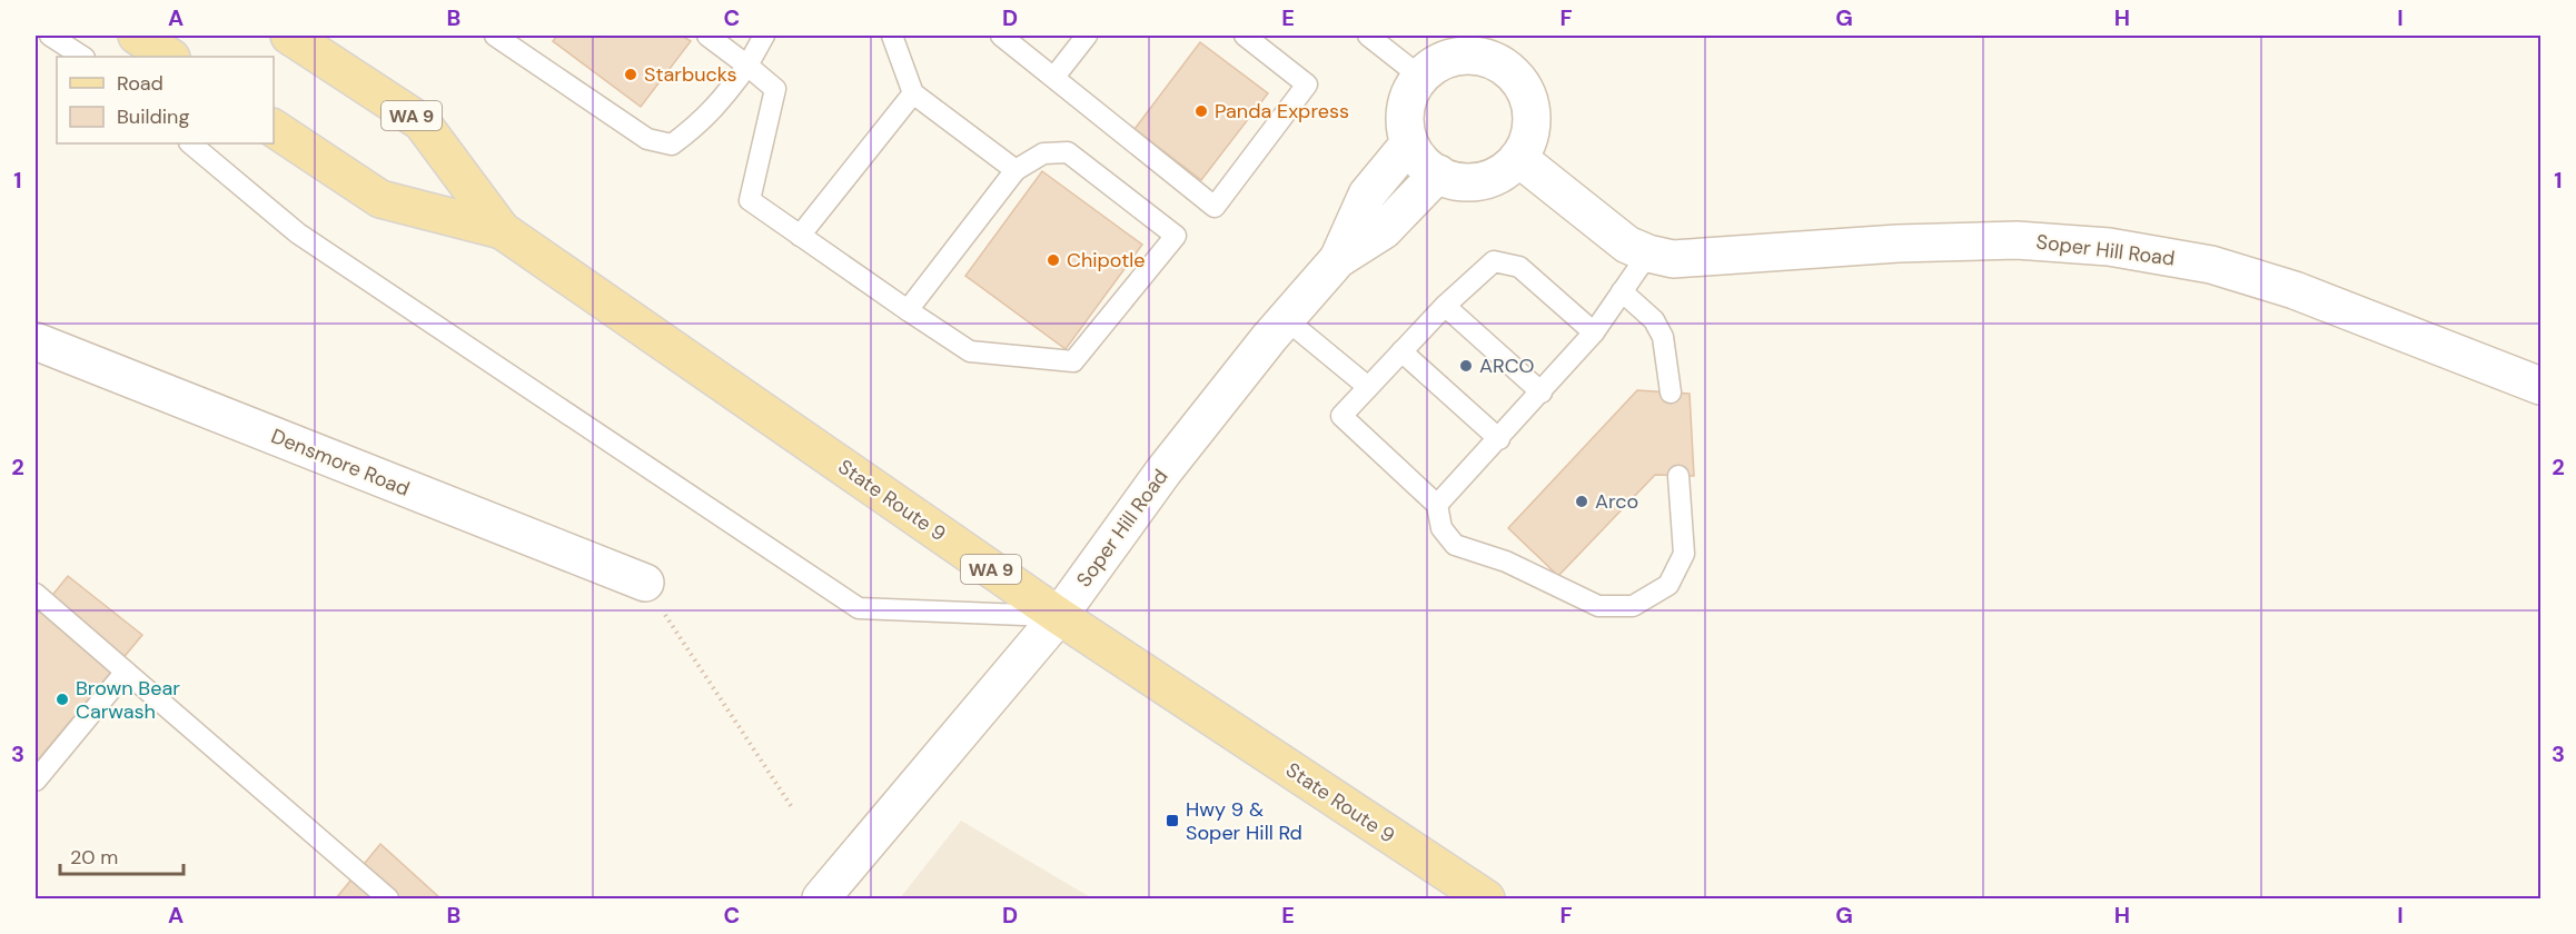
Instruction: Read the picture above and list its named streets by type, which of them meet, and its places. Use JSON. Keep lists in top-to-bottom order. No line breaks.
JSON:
{"streets":{"main road":["WA 9","State Route 9"],"street":["Soper Hill Road","Densmore Road"]},"crossings":[["Soper Hill Road","State Route 9"]],"places":{"other":["Starbucks","Panda Express","Chipotle","ARCO","Arco","Brown Bear Carwash"],"transit":["Hwy 9 & Soper Hill Rd"]},"legend":["Road","Building"],"scale_bar":"20 m","grid":{"columns":["A","B","C","D","E","F","G","H","I"],"rows":["1","2","3"]}}
